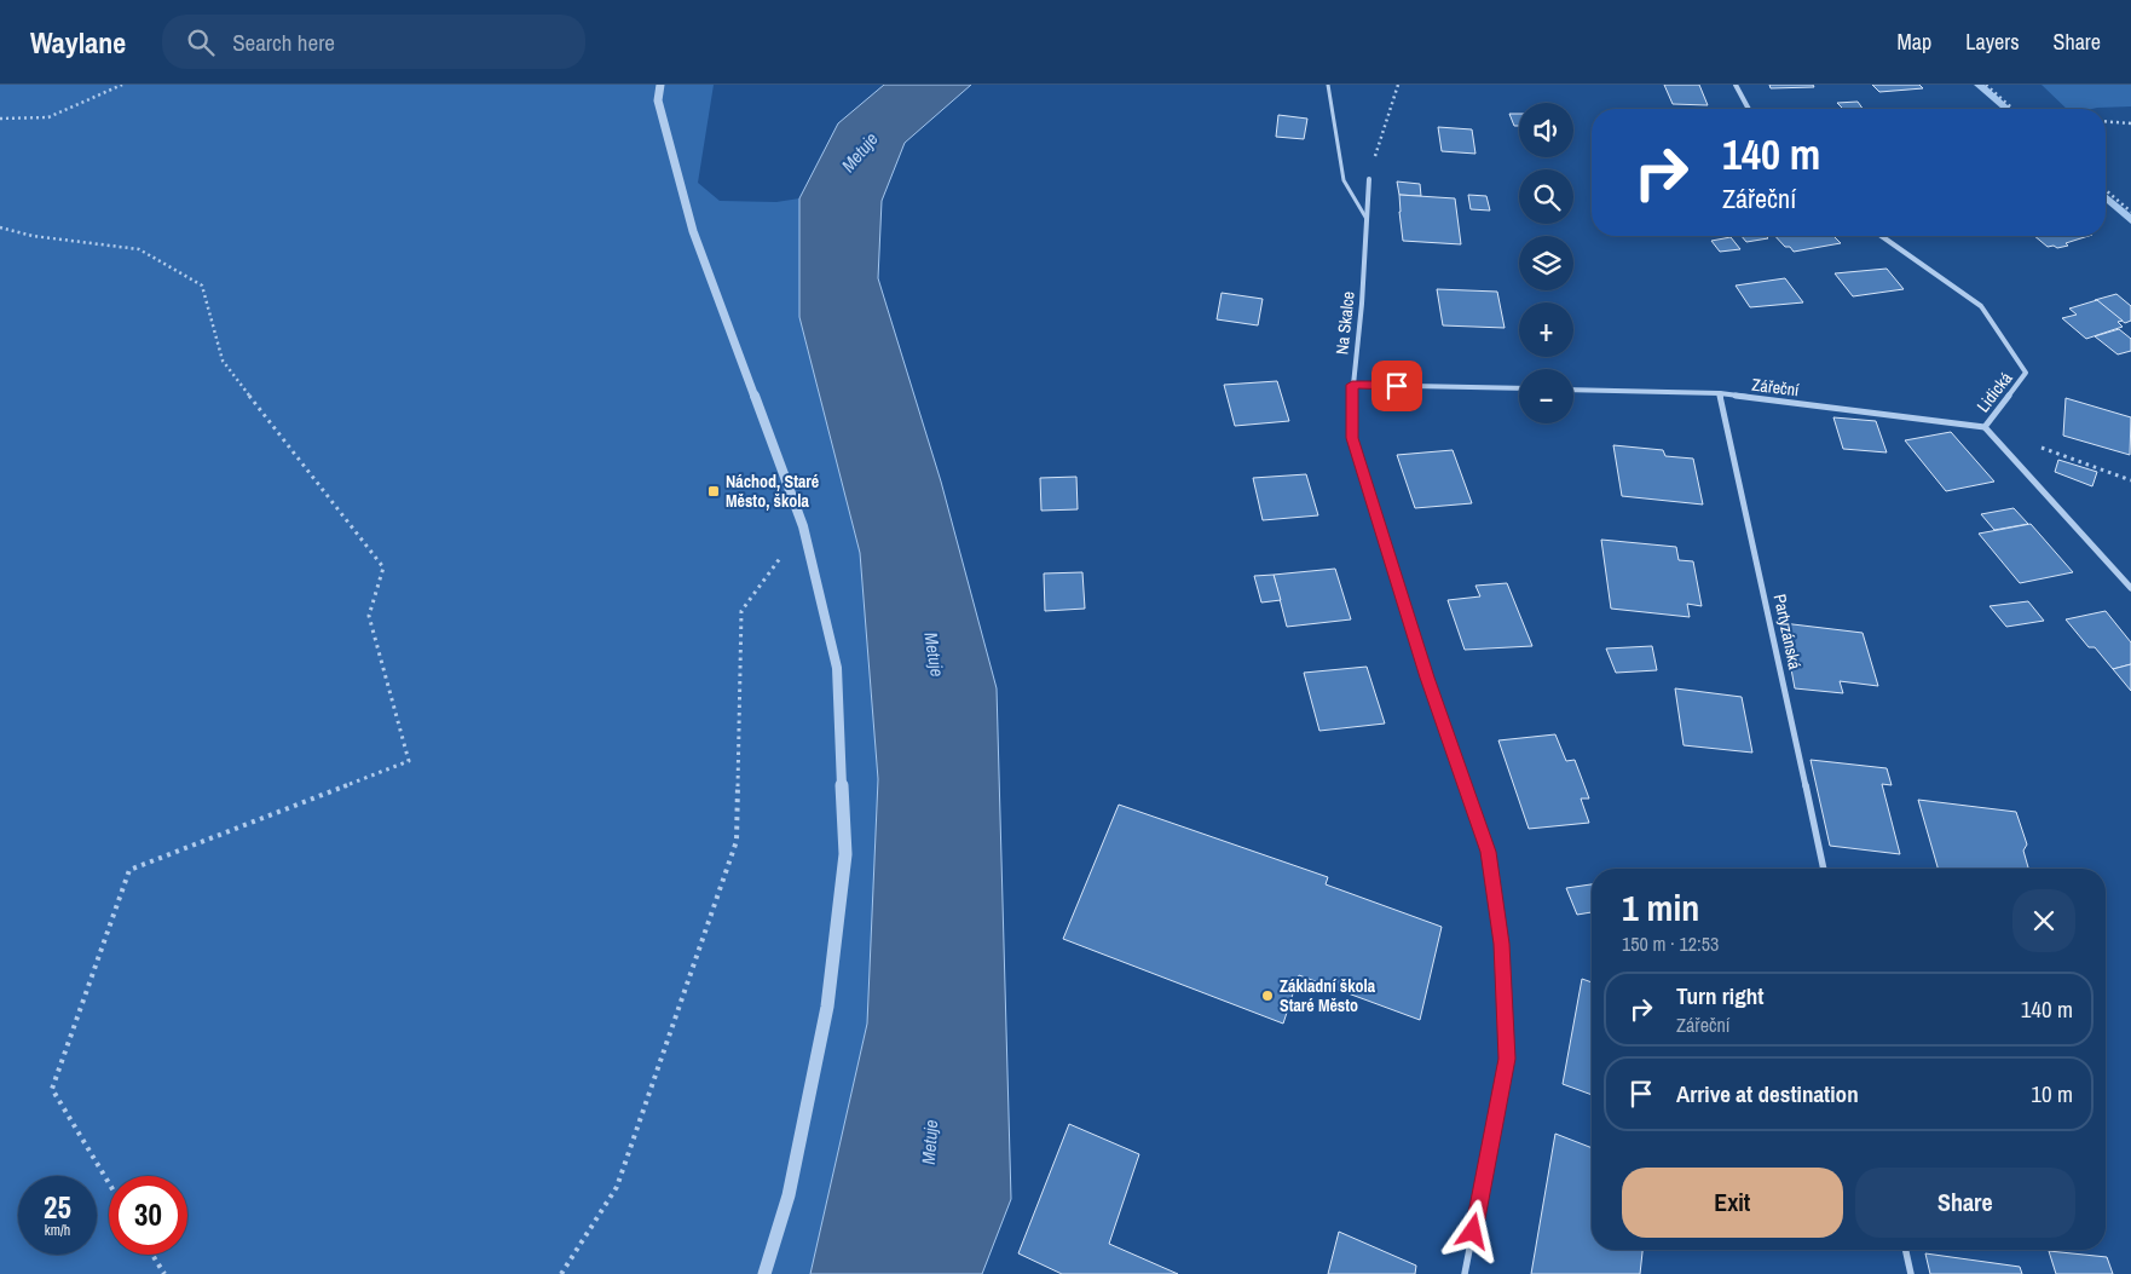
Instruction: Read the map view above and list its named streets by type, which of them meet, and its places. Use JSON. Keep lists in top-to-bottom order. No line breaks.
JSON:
{"streets":{"street":["Na Skalce","Zářeční","Lidická","Partyzánská"]},"crossings":[["Zářeční","Lidická"],["Zářeční","Partyzánská"]],"water":["Metuje"],"places":{"transit":["Náchod, Staré Město, škola"],"other":["Základní škola Staré Město"]},"page":{"header":"Waylane","search":"Search here","nav":["Map","Layers","Share"],"map_buttons":["+","−"],"turn":["140 m","Zářeční"],"heading":["1 min","150 m · 12:53"],"list":[{"name":"Turn right","note":"Zářeční","value":"140 m"},{"name":"Arrive at destination","value":"10 m"}],"buttons":["Exit","Share"],"speed":"25 km/h","limit":"30"}}
